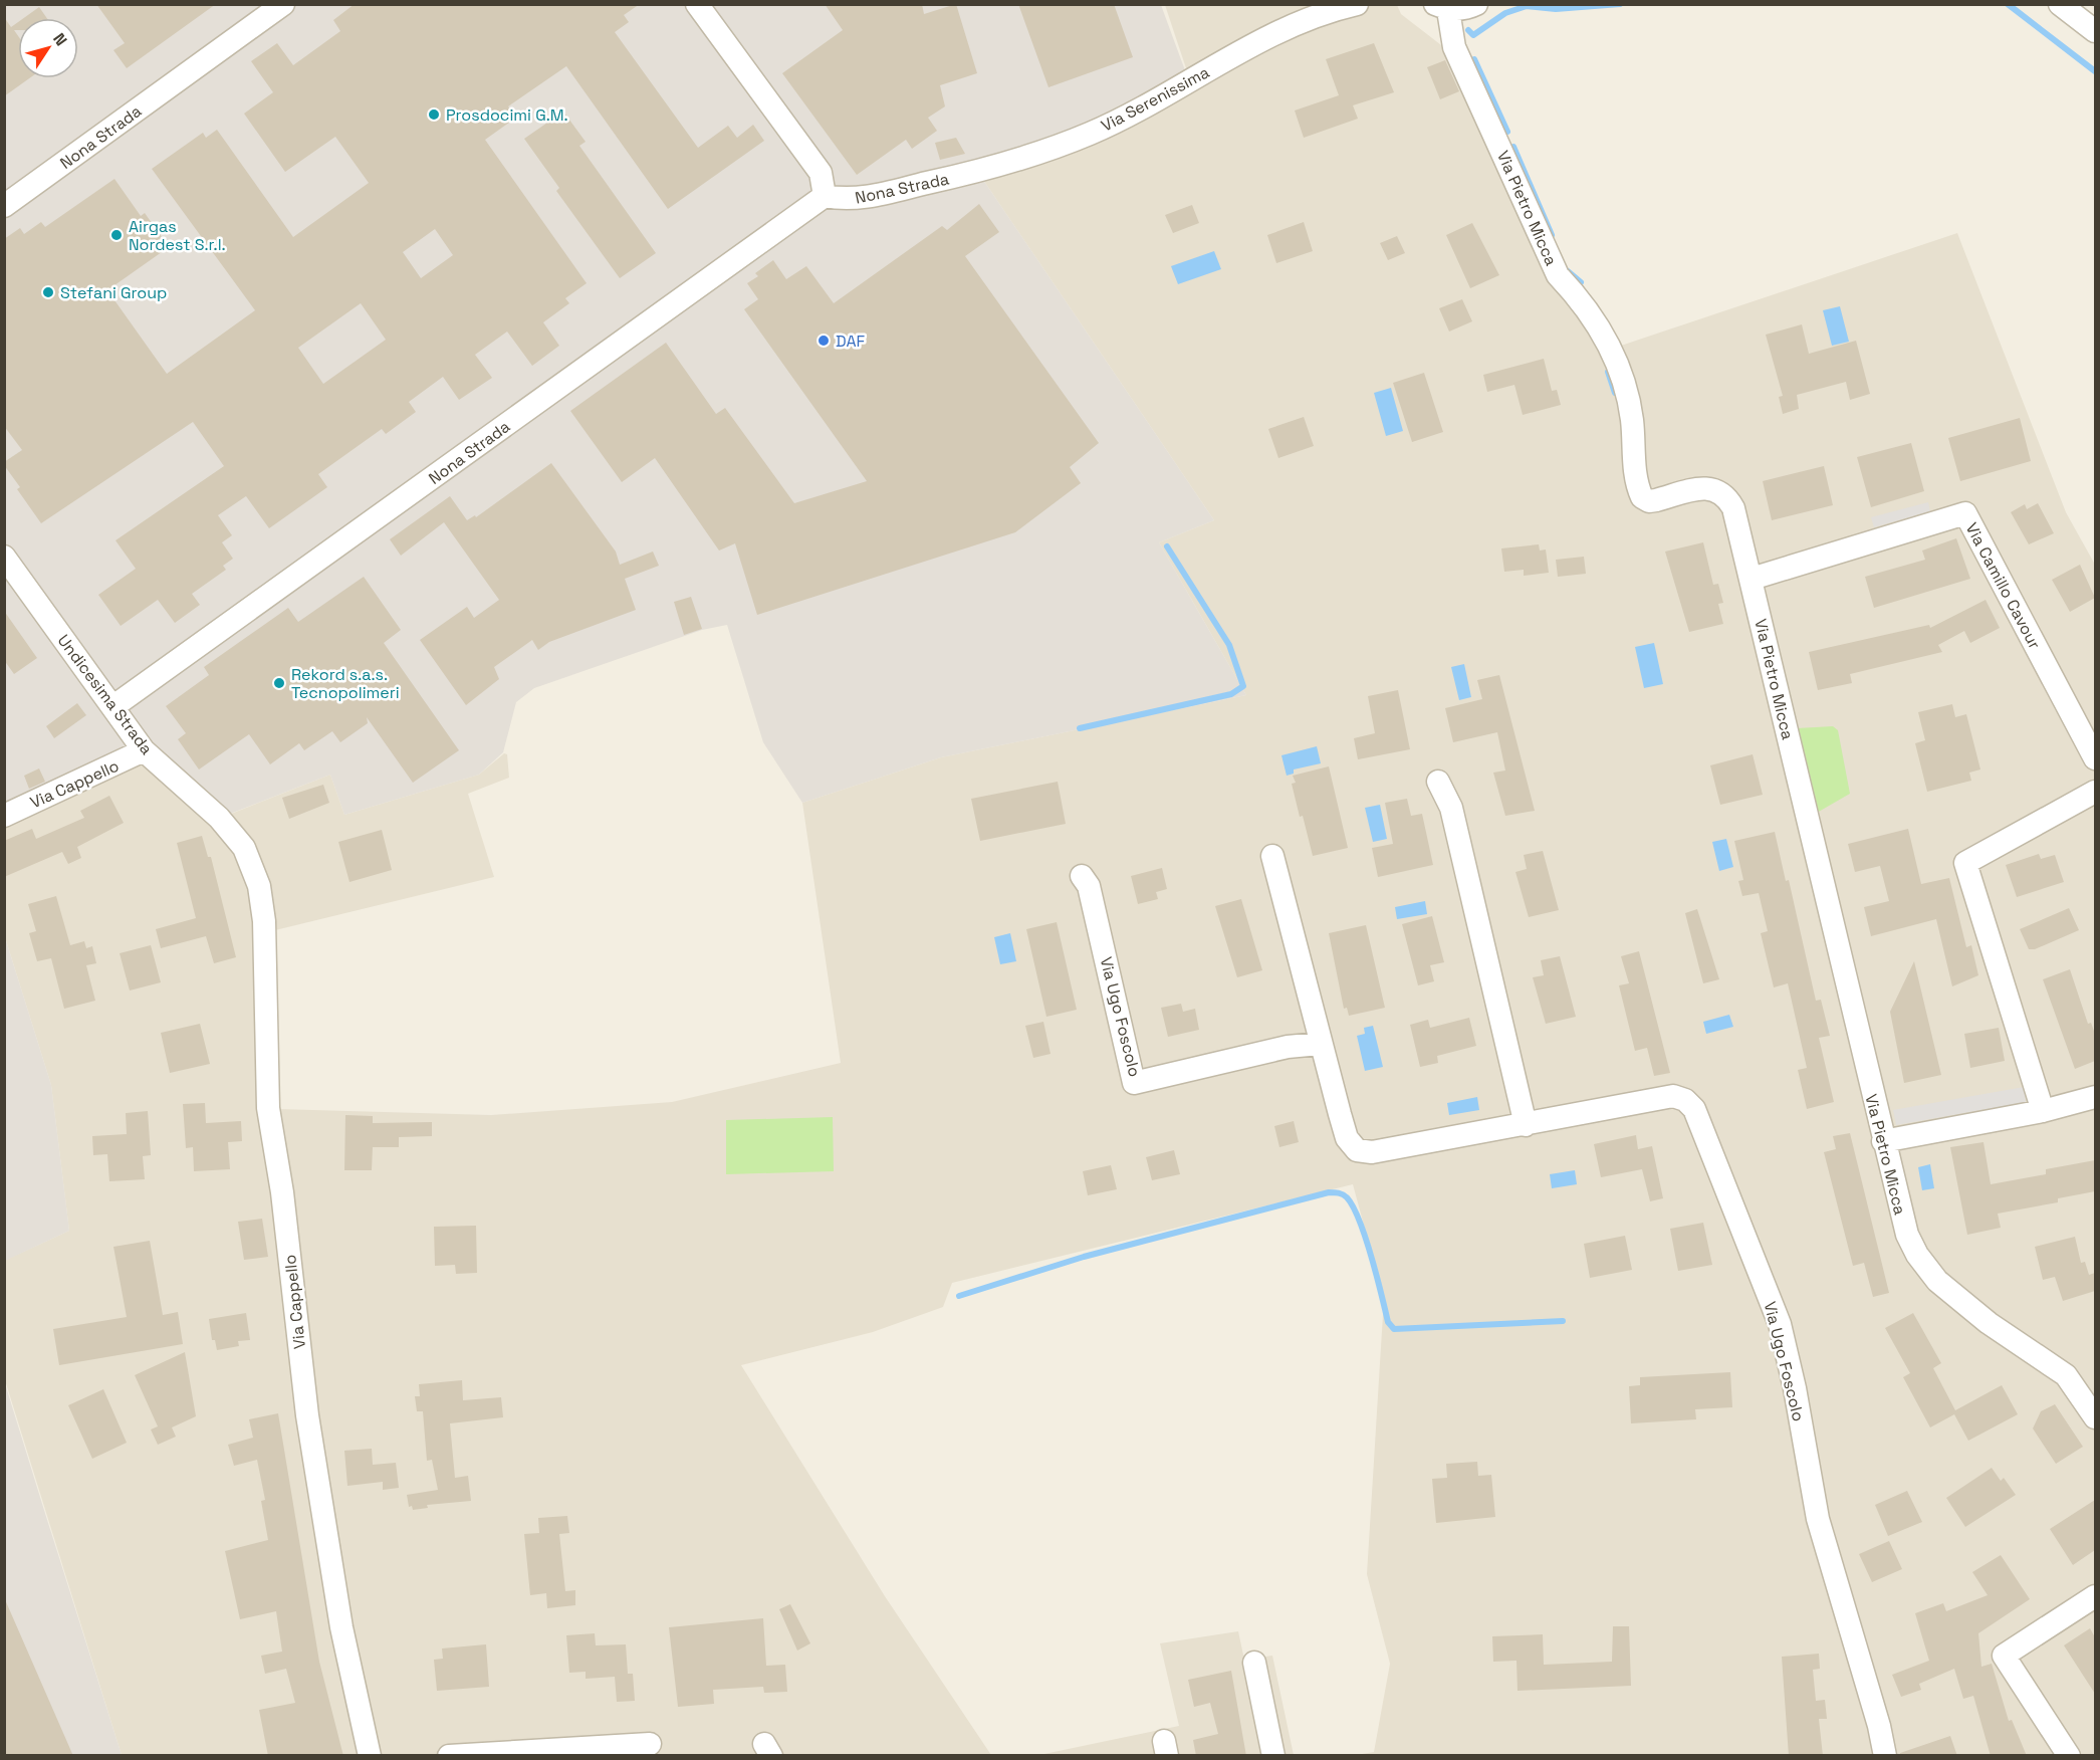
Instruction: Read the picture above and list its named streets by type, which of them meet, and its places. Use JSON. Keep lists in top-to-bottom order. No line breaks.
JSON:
{"streets":{"street":["Via Serenissima","Nona Strada","Via Pietro Micca","Via Camillo Cavour","Undicesima Strada","Via Cappello","Via Ugo Foscolo"]},"crossings":[["Via Serenissima","Nona Strada"],["Nona Strada","Undicesima Strada"],["Via Pietro Micca","Via Camillo Cavour"],["Undicesima Strada","Via Cappello"]],"places":["Prosdocimi G.M.","Airgas Nordest S.r.l.","Stefani Group","DAF","Rekord s.a.s. Tecnopolimeri"],"north":"top right"}
